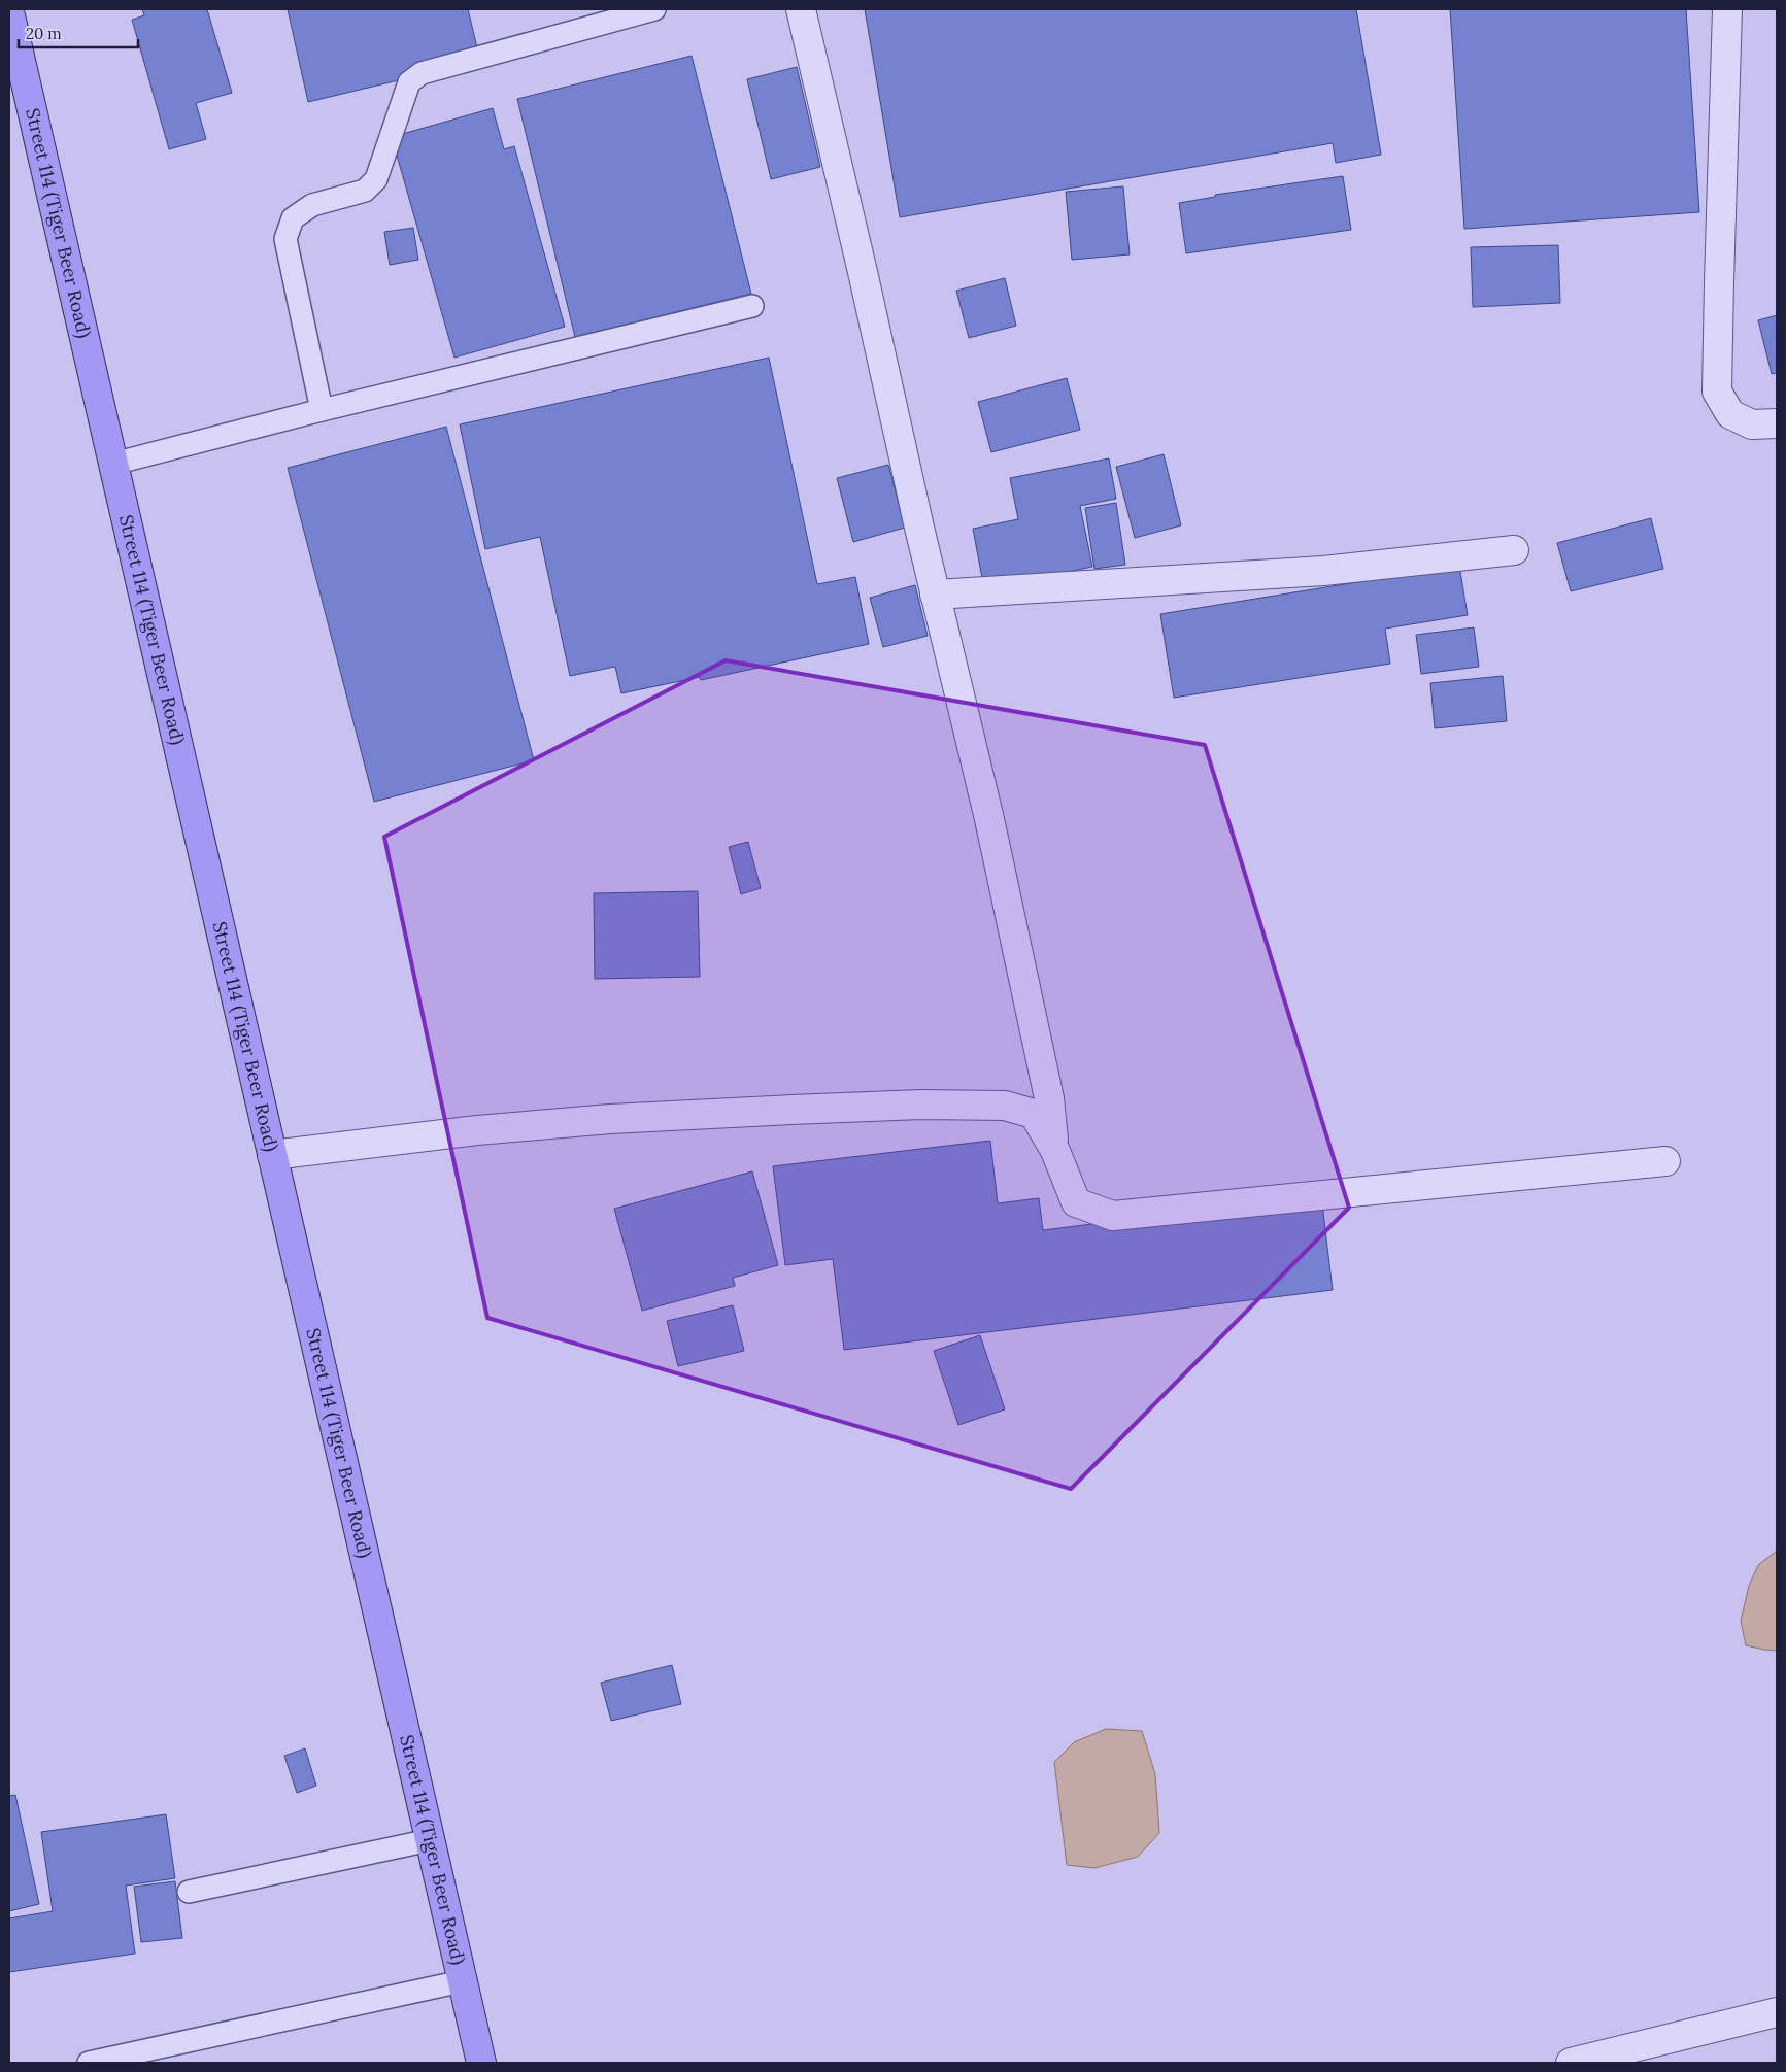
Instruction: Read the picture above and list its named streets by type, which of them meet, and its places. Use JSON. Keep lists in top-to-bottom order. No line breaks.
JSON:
{"streets":{"main road":["Street 114 (Tiger Beer Road)"]},"scale_bar":"20 m"}
